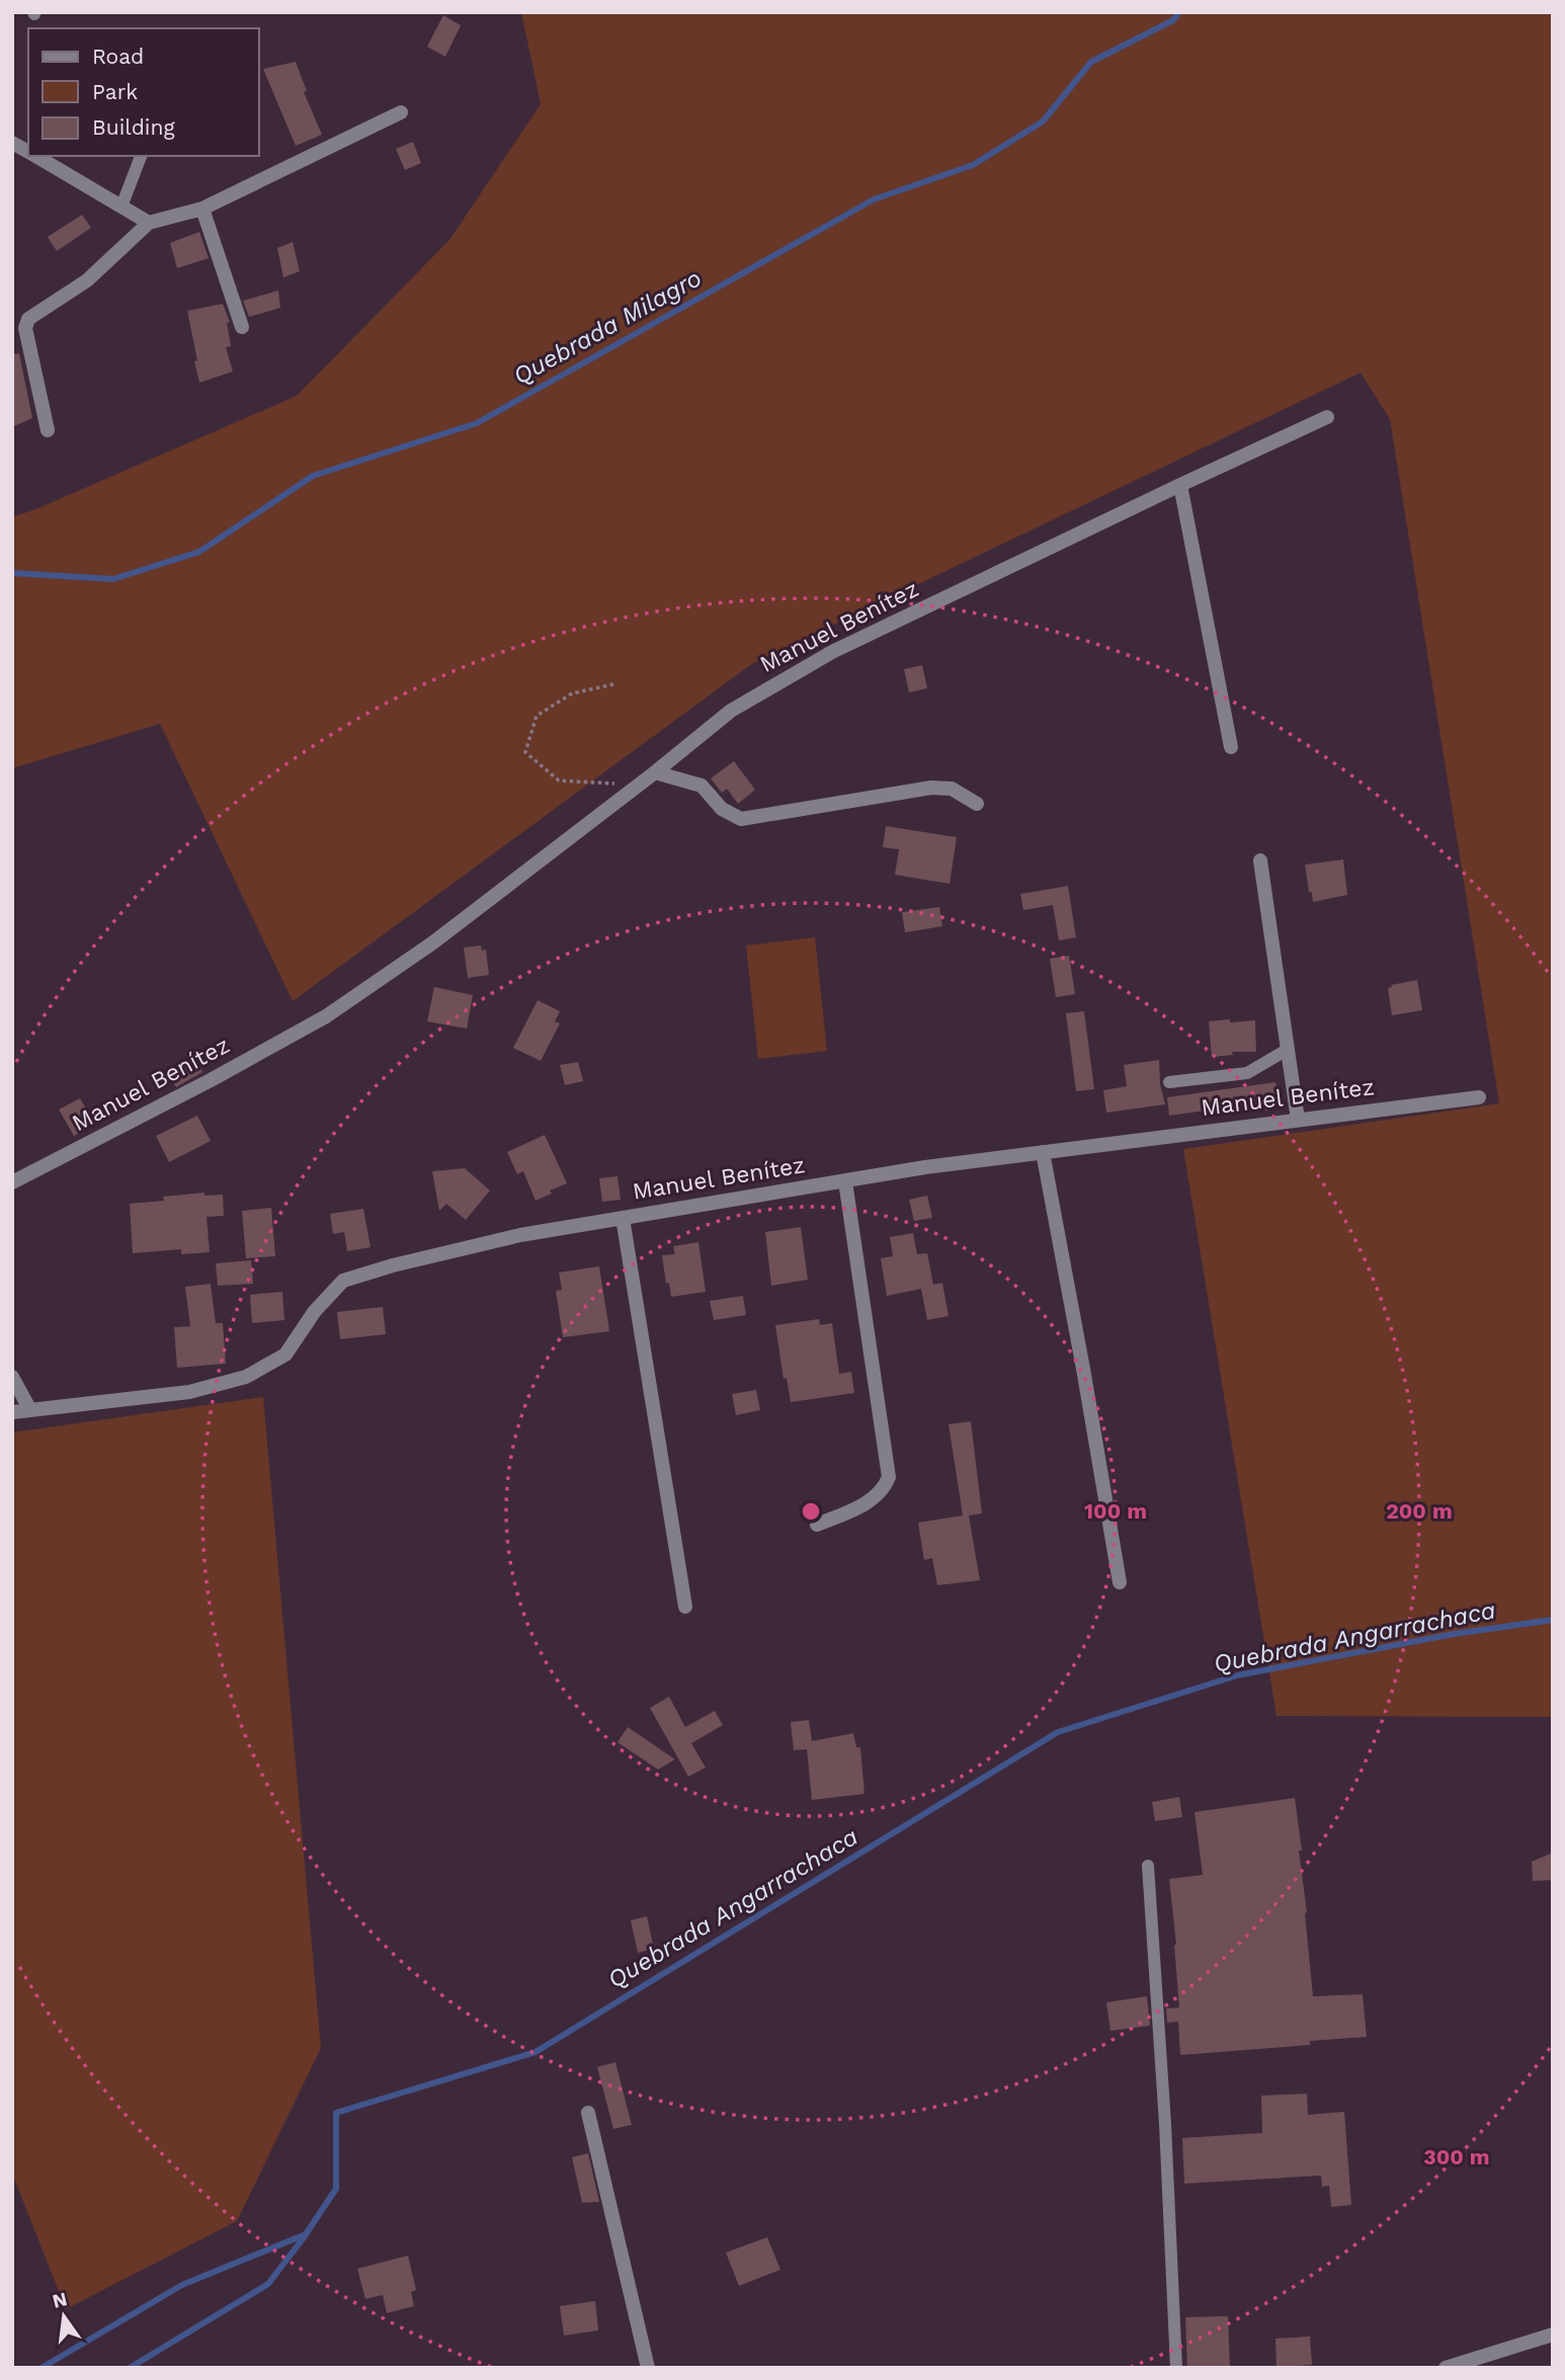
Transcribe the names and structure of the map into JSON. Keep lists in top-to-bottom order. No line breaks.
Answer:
{"streets":{"street":["Manuel Benítez"]},"water":["Quebrada Milagro","Quebrada Angarrachaca"],"legend":["Road","Park","Building"],"north":"top","rings":["100 m","200 m","300 m"]}
